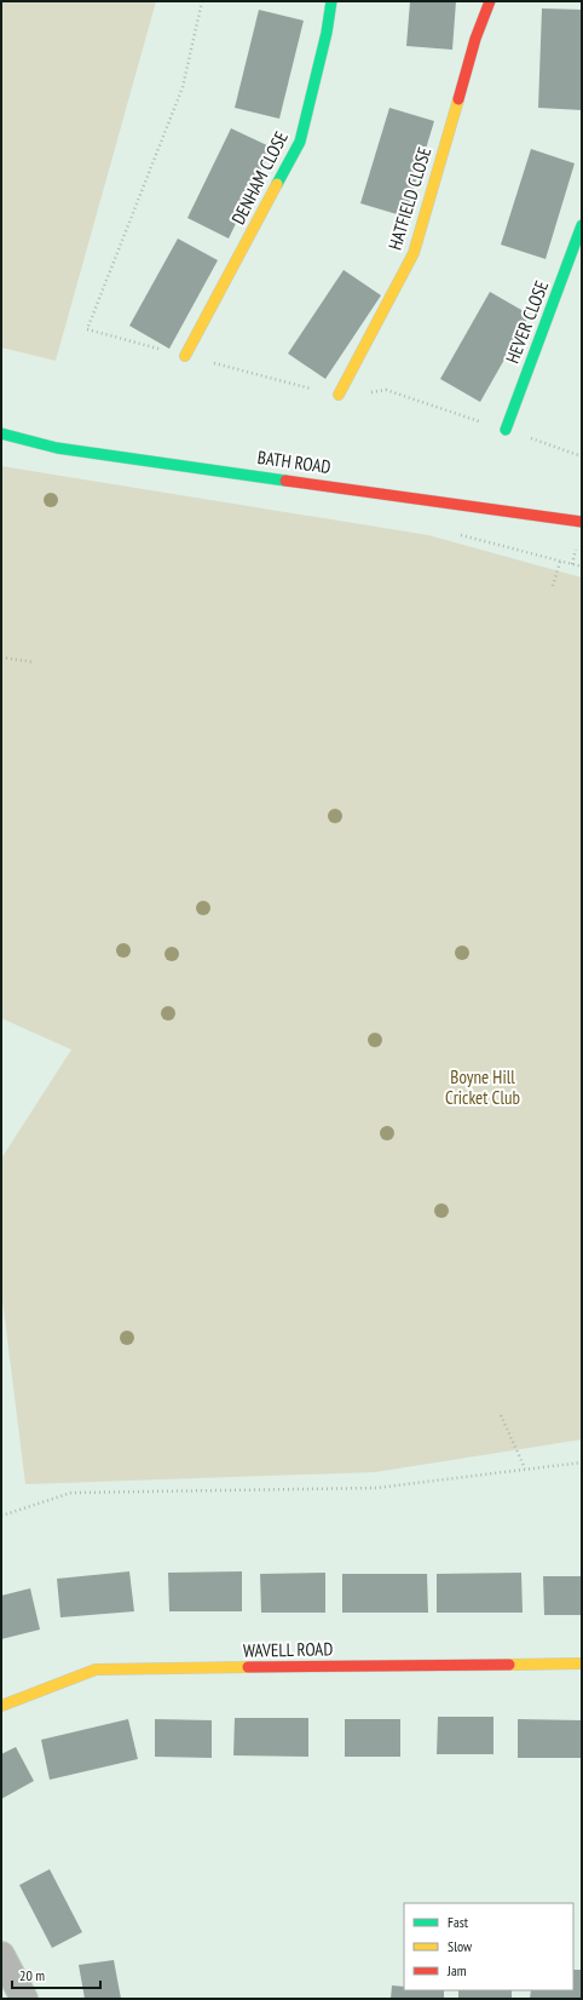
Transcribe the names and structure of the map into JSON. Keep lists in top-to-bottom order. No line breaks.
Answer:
{"streets":{"street":["DENHAM CLOSE","HATFIELD CLOSE","HEVER CLOSE","BATH ROAD","WAVELL ROAD"]},"parks":["Boyne Hill Cricket Club"],"legend":["Fast","Slow","Jam"],"scale_bar":"20 m"}
